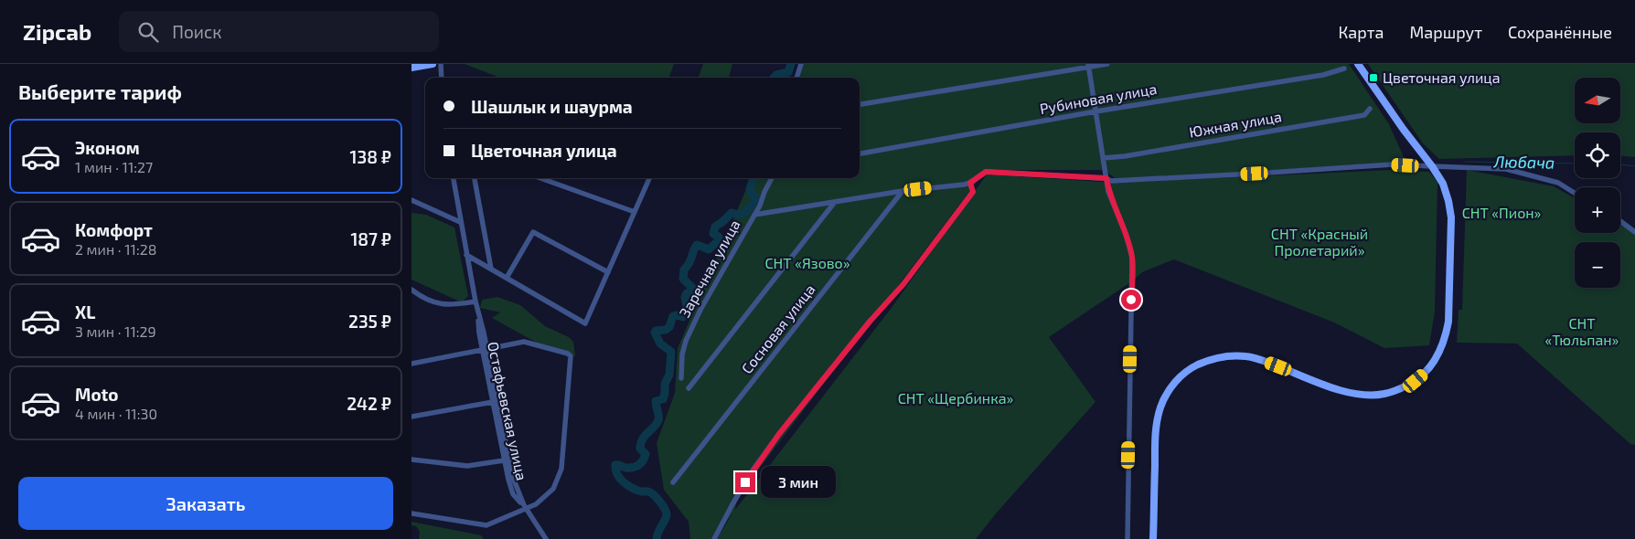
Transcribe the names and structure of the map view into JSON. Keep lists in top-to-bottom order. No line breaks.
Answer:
{"streets":{"street":["Рубиновая улица","Южная улица","Заречная улица","Сосновая улица","Остафьевская улица"]},"water":["Любача"],"parks":["СНТ «Пион»","СНТ «Красный Пролетарий»","СНТ «Язово»","СНТ «Тюльпан»","СНТ «Щербинка»"],"places":{"transit":["Цветочная улица"]},"north":"left","page":{"header":"Zipcab","search":"Поиск","nav":["Карта","Маршрут","Сохранённые"],"heading":"Выберите тариф","map_buttons":["+","−"],"banner":["Шашлык и шаурма","Цветочная улица"],"list":[{"name":"Эконом","note":"1 мин · 11:27","value":"138 ₽"},{"name":"Комфорт","note":"2 мин · 11:28","value":"187 ₽"},{"name":"XL","note":"3 мин · 11:29","value":"235 ₽"},{"name":"Moto","note":"4 мин · 11:30","value":"242 ₽"}],"bubble":"3 мин","buttons":"Заказать"}}
